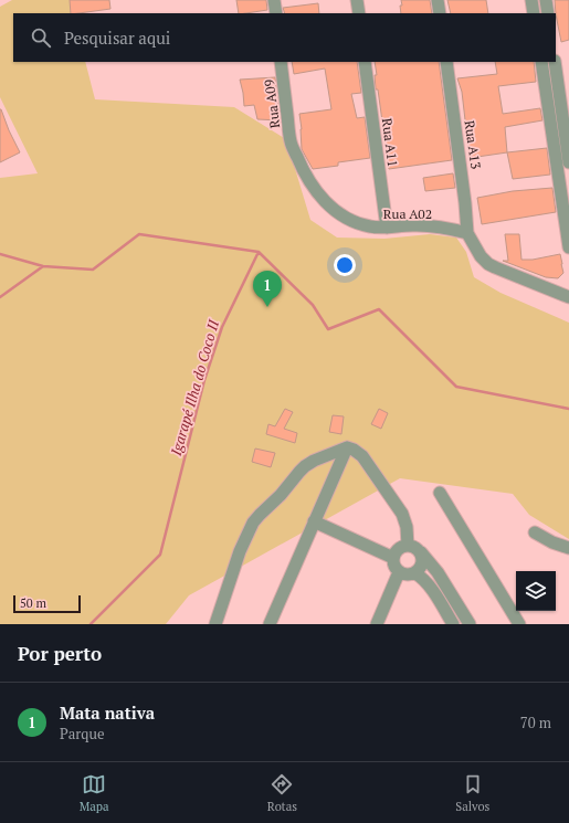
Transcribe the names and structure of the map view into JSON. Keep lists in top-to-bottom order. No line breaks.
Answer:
{"streets":{"street":["Rua A09","Rua A11","Rua A13","Rua A02"]},"crossings":[["Rua A09","Rua A02"],["Rua A11","Rua A02"],["Rua A13","Rua A02"]],"water":["Igarapé Ilha do Coco II"],"scale_bar":"50 m","page":{"search":"Pesquisar aqui","pins":"1","scale":"50 m","heading":"Por perto","list":[{"mark":"1","name":"Mata nativa","note":"Parque","value":"70 m"}],"nav":["Mapa","Rotas","Salvos"]}}
